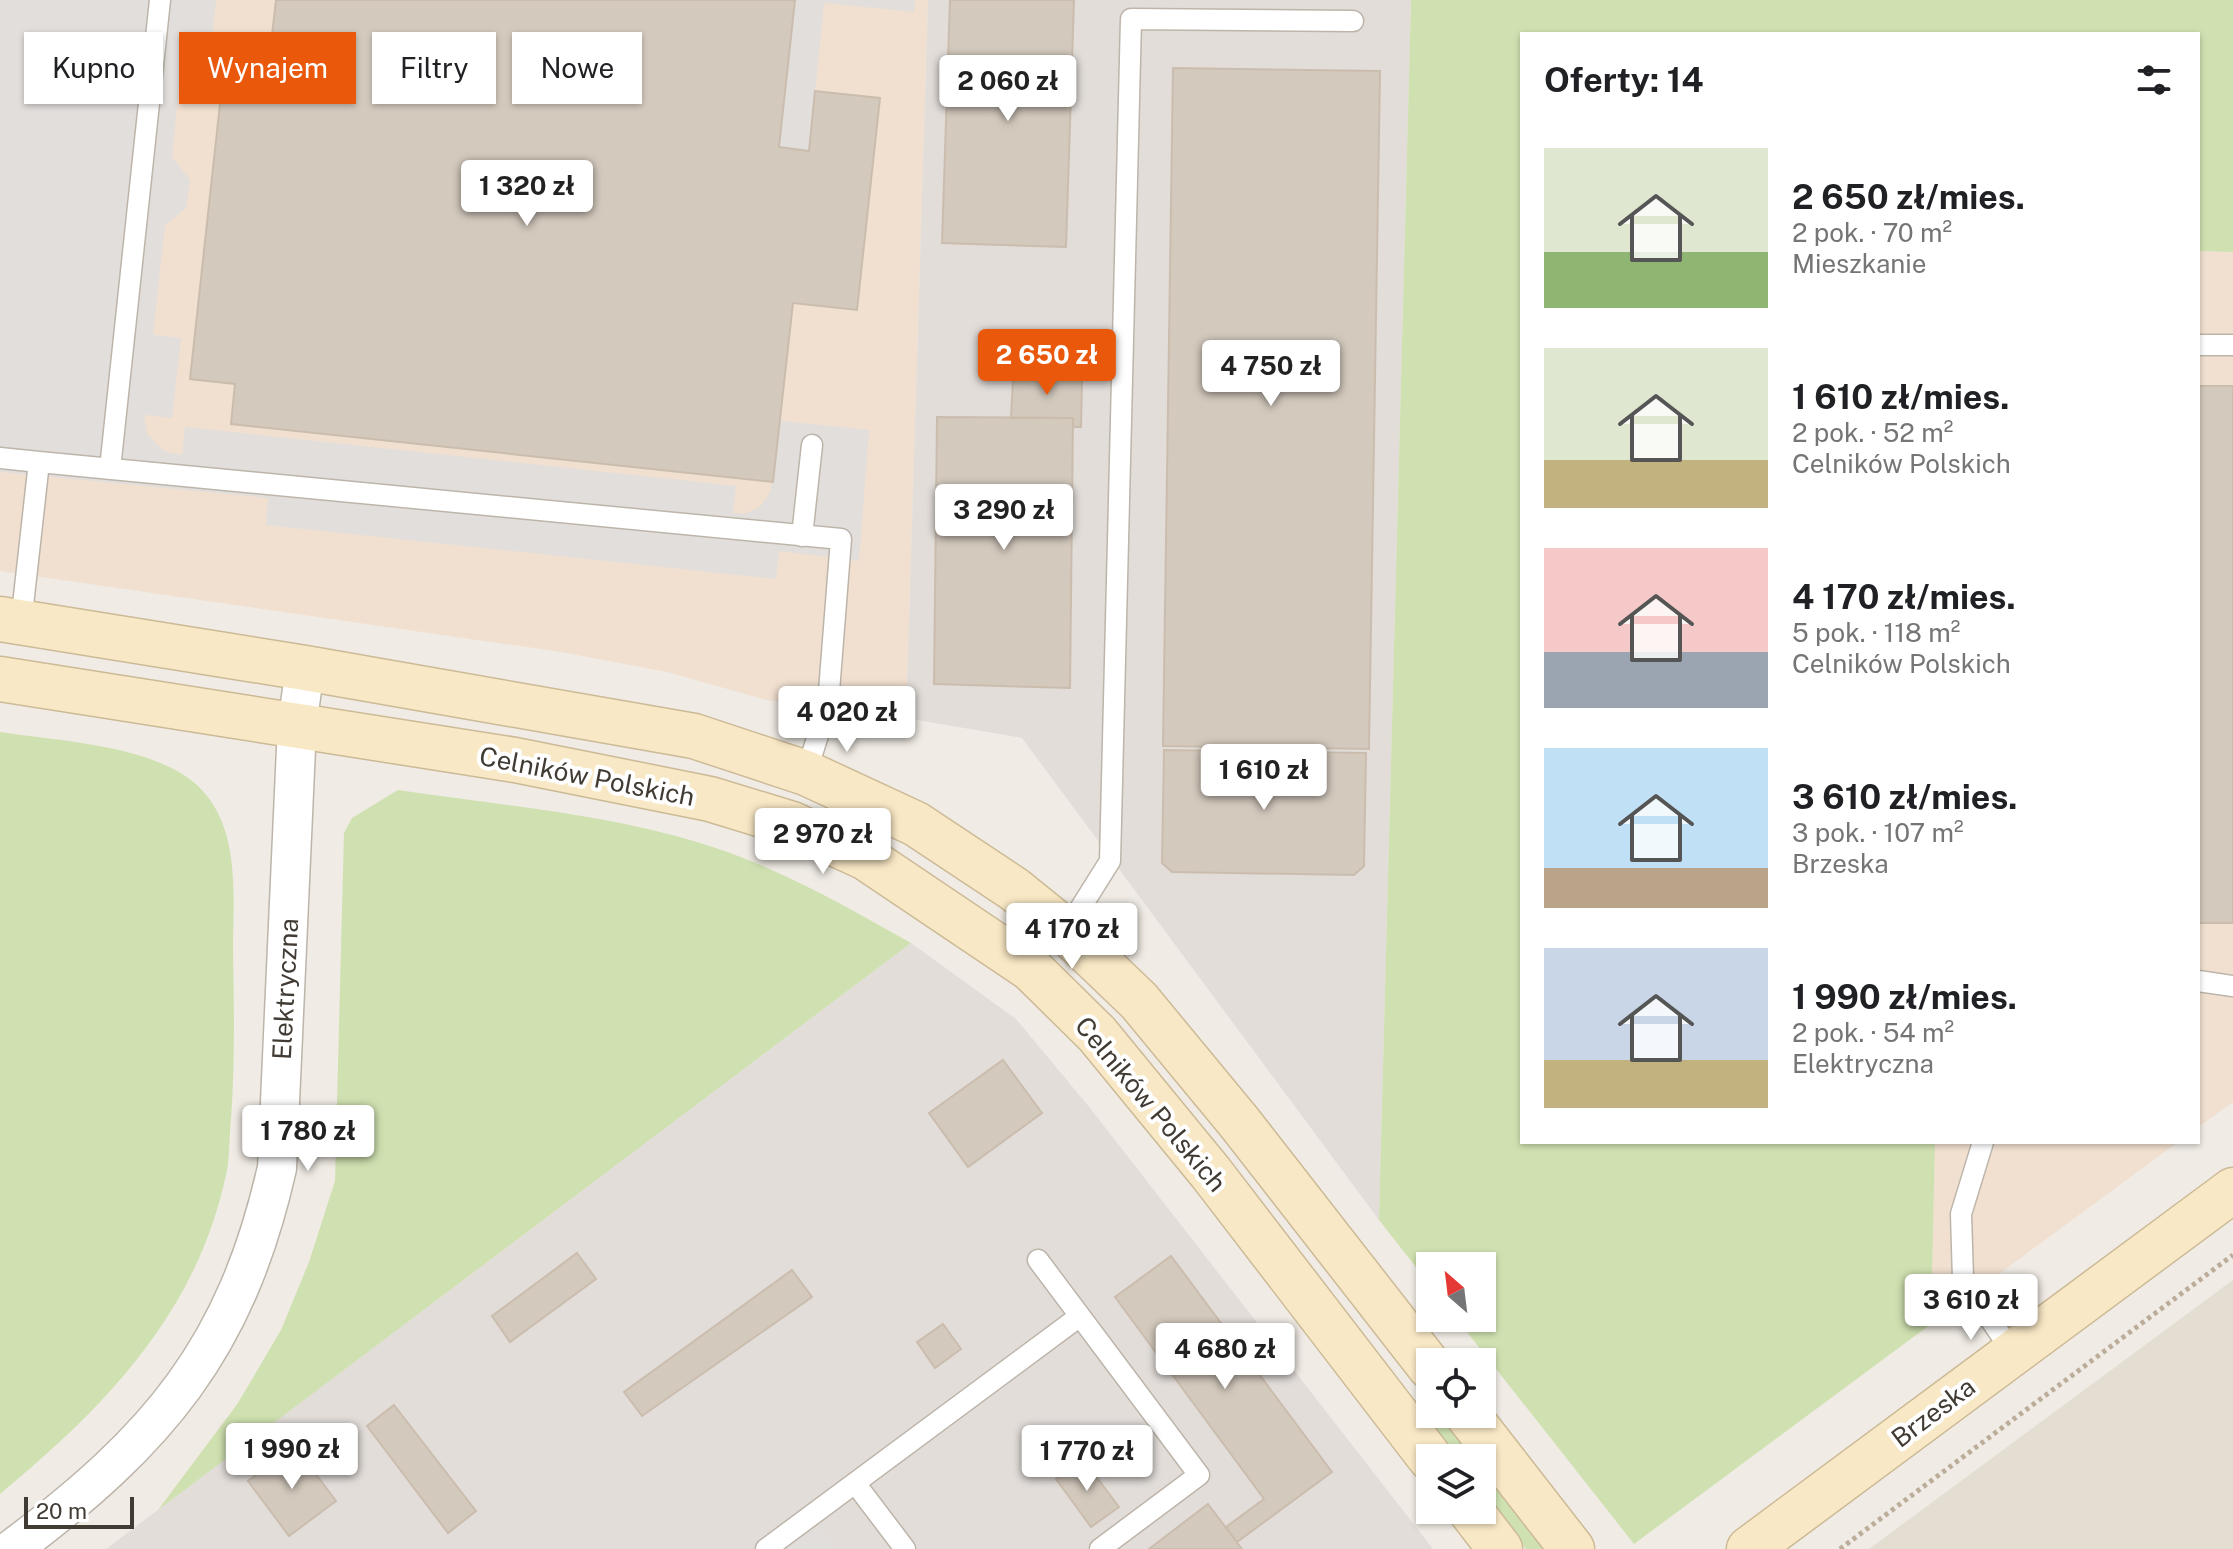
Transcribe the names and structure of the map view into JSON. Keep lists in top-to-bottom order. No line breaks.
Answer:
{"streets":{"street":["Celników Polskich","Elektryczna","Brzeska"]},"crossings":[["Celników Polskich","Elektryczna"]],"scale_bar":"20 m","north":"top left","page":{"chip":["Kupno","Wynajem","Filtry","Nowe"],"heading":"Oferty: 14","price":["2 060 zł","1 320 zł","2 650 zł","4 750 zł","3 290 zł","4 020 zł","1 610 zł","2 970 zł","4 170 zł","1 780 zł","3 610 zł","4 680 zł","1 990 zł","1 770 zł"],"list":[{"name":"2 650 zł/mies.","note":"2 pok. · 70 m² · Mieszkanie"},{"name":"1 610 zł/mies.","note":"2 pok. · 52 m² · Celników Polskich"},{"name":"4 170 zł/mies.","note":"5 pok. · 118 m² · Celników Polskich"},{"name":"3 610 zł/mies.","note":"3 pok. · 107 m² · Brzeska"},{"name":"1 990 zł/mies.","note":"2 pok. · 54 m² · Elektryczna"}],"scale":"20 m"}}
